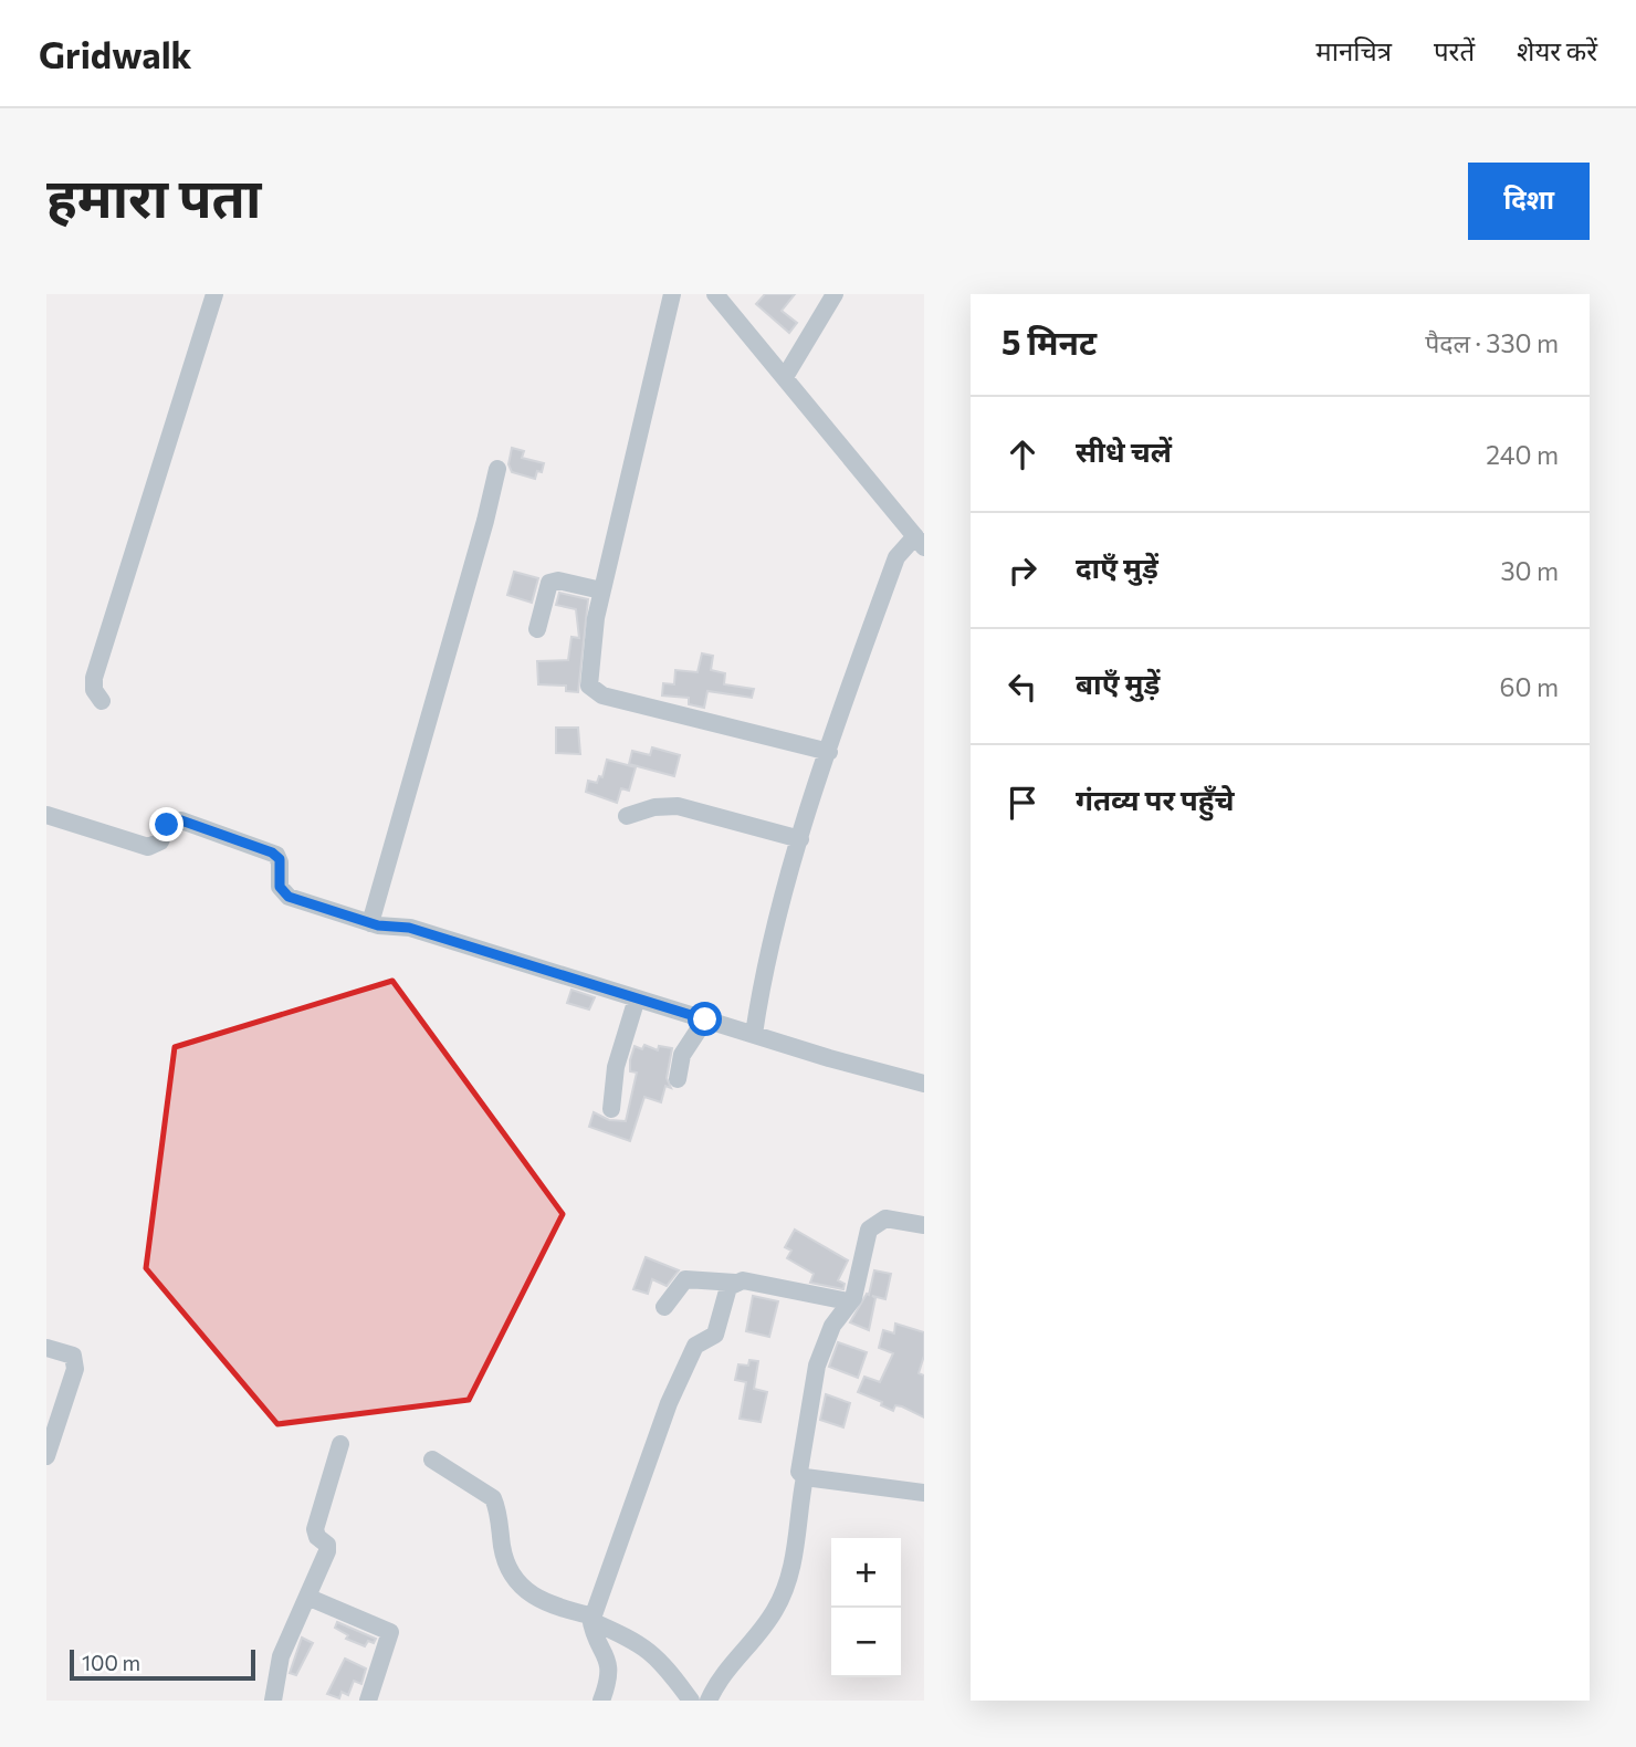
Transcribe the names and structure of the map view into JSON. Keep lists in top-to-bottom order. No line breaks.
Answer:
{"scale_bar":"100 m","page":{"header":"Gridwalk","nav":["मानचित्र","परतें","शेयर करें"],"title":"हमारा पता","buttons":"दिशा","heading":["5 मिनट","पैदल · 330 m"],"list":[["सीधे चलें","240 m"],["दाएँ मुड़ें","30 m"],["बाएँ मुड़ें","60 m"],"गंतव्य पर पहुँचे"],"map_buttons":["+","−"],"scale":"100 m"}}
